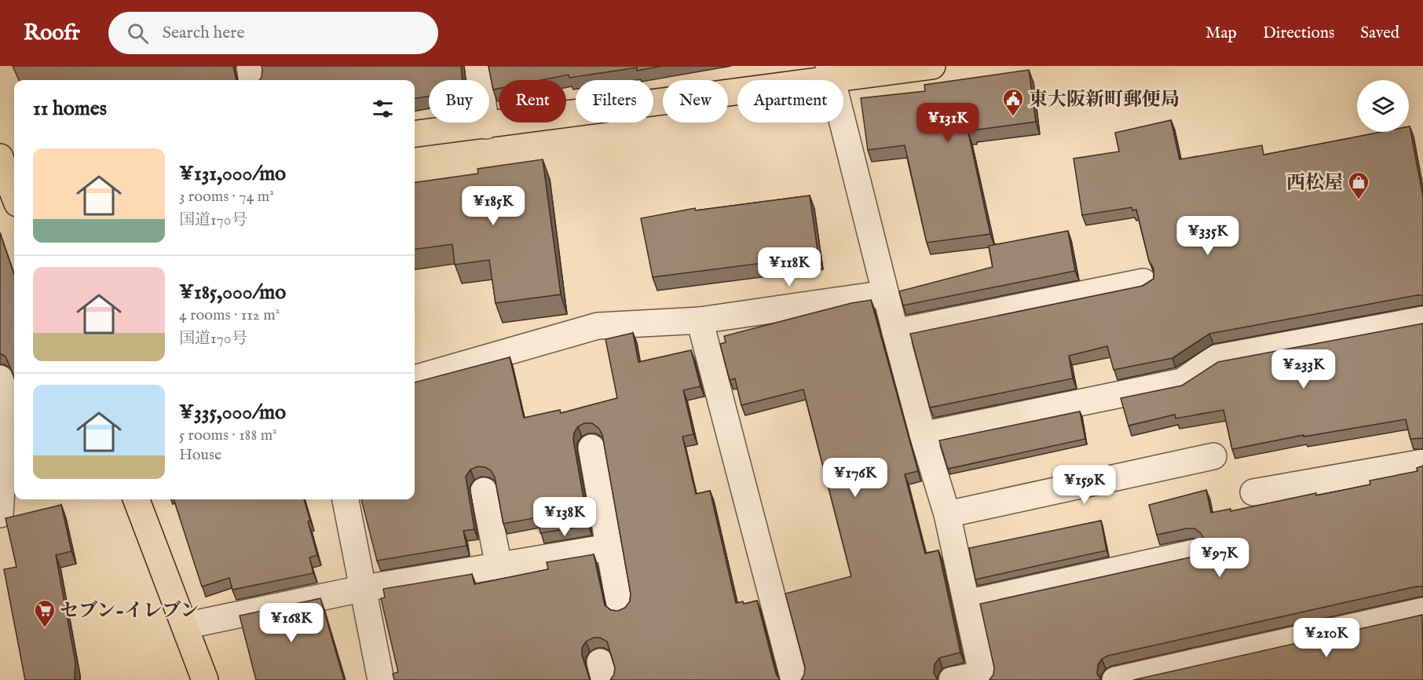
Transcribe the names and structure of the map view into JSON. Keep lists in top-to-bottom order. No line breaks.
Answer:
{"places":{"public building":["東大阪新町郵便局"],"shop":["西松屋"],"supermarket":["セブン-イレブン"]},"page":{"header":"Roofr","search":"Search here","nav":["Map","Directions","Saved"],"chip":["Buy","Rent","Filters","New","Apartment"],"heading":"11 homes","price":["¥131K","¥185K","¥335K","¥118K","¥233K","¥176K","¥159K","¥138K","¥97K","¥168K","¥210K"],"list":[{"name":"¥131,000/mo","note":"3 rooms · 74 m² · 国道170号"},{"name":"¥185,000/mo","note":"4 rooms · 112 m² · 国道170号"},{"name":"¥335,000/mo","note":"5 rooms · 188 m² · House"}]}}
